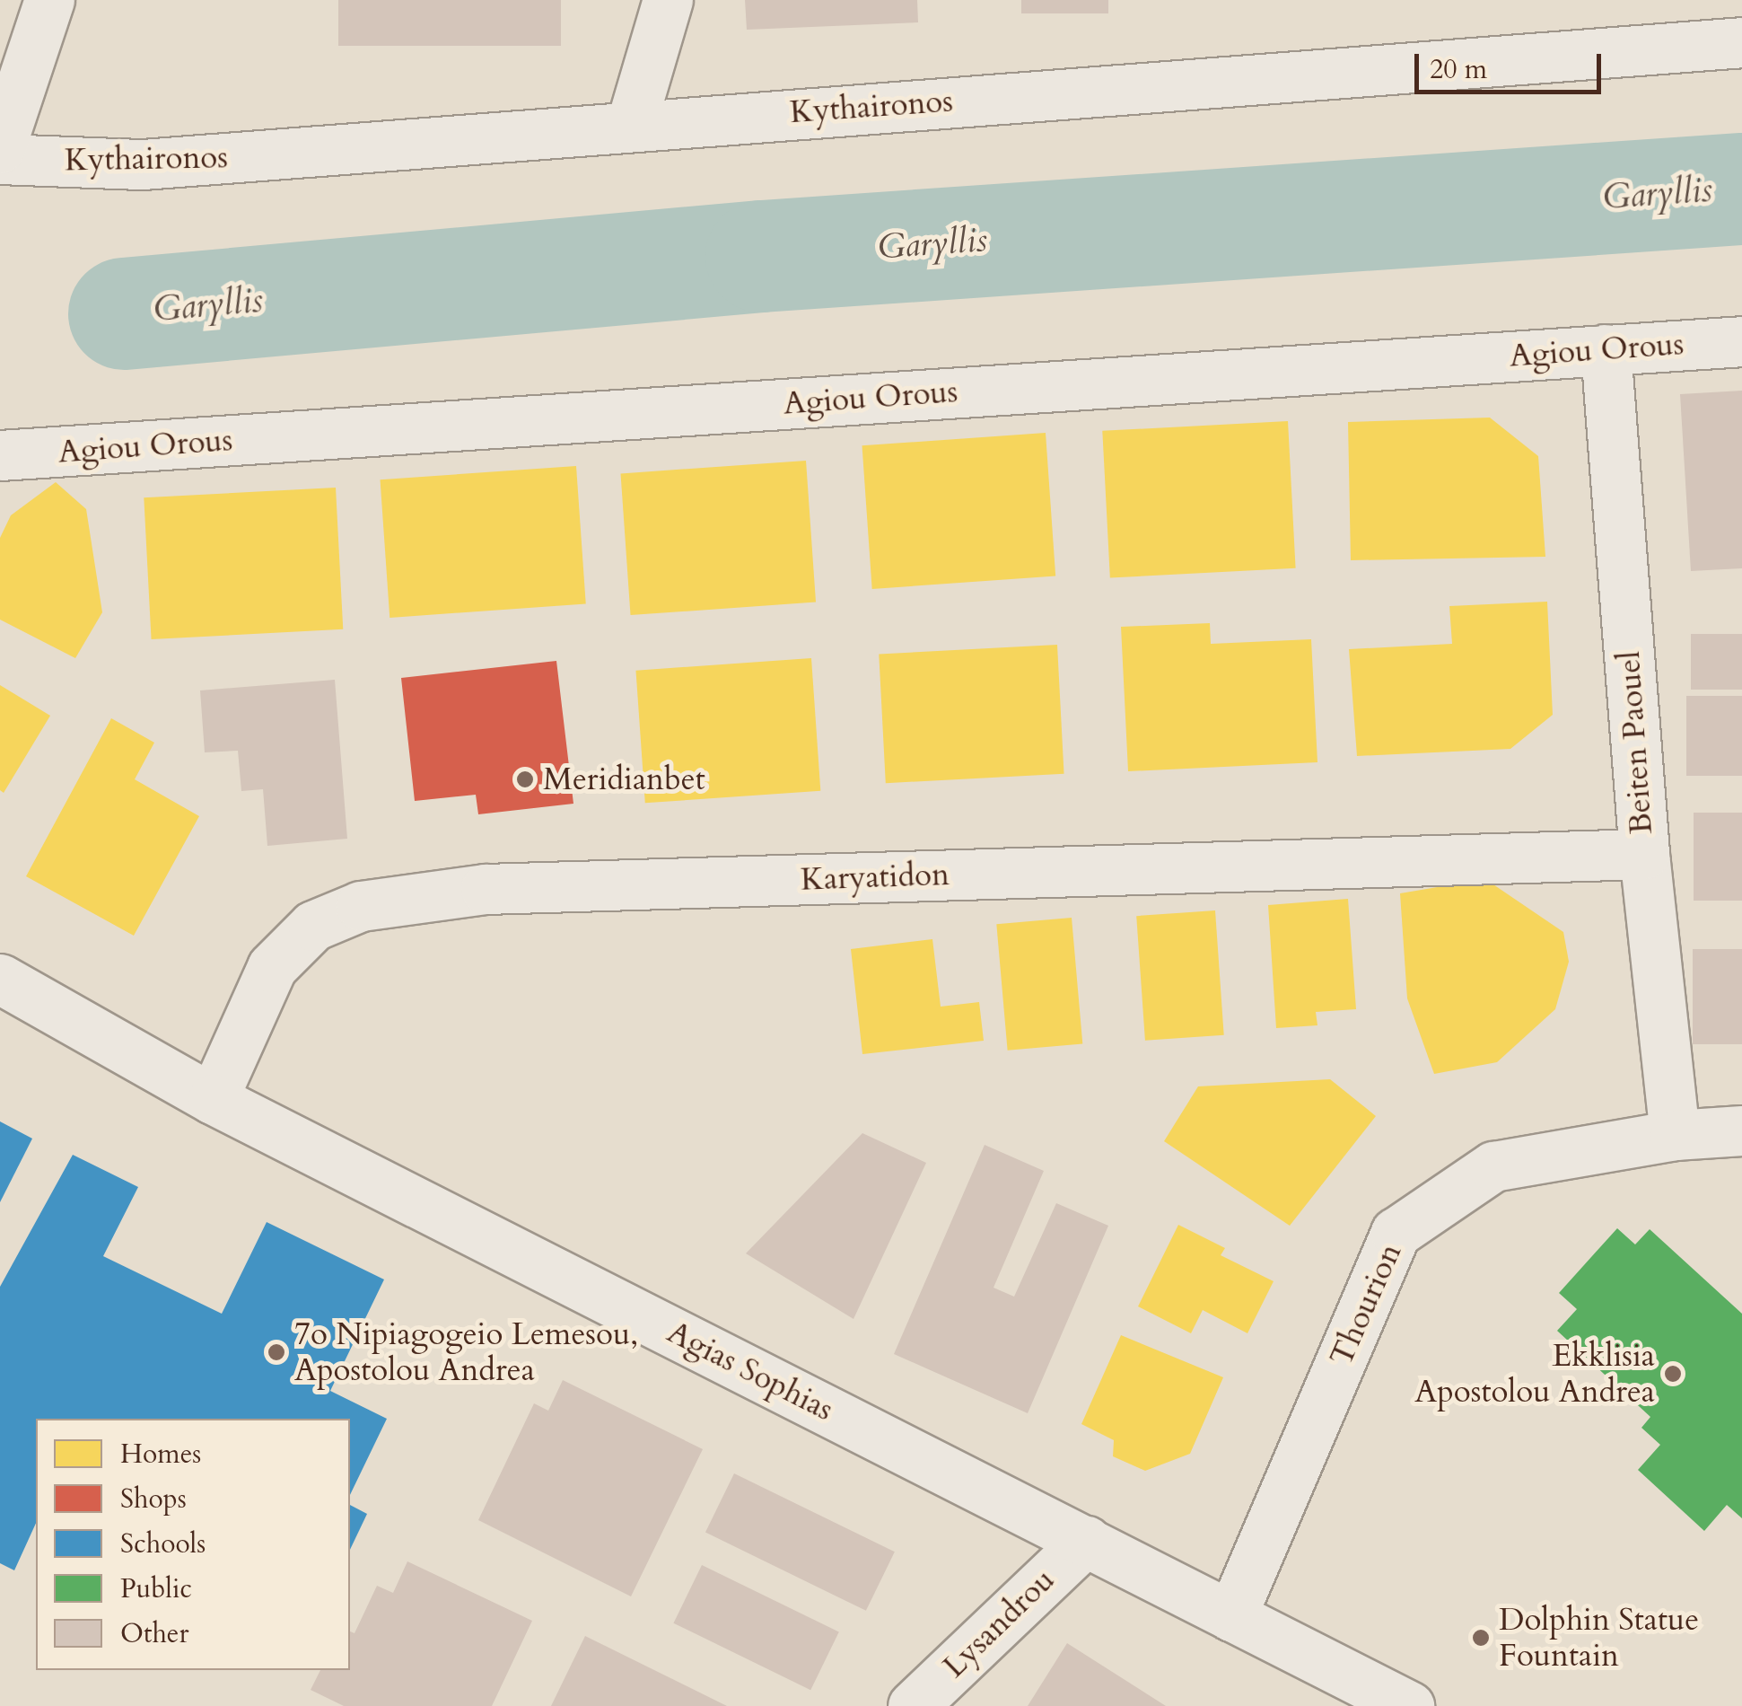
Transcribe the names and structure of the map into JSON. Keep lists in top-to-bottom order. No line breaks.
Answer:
{"streets":{"street":["Kythaironos","Agiou Orous","Beiten Paouel","Karyatidon","Thourion","Agias Sophias","Lysandrou"]},"crossings":[["Agiou Orous","Beiten Paouel"],["Beiten Paouel","Karyatidon"],["Beiten Paouel","Thourion"],["Karyatidon","Agias Sophias"],["Thourion","Agias Sophias"],["Agias Sophias","Lysandrou"]],"water":["Garyllis"],"places":["Meridianbet","7o Nipiagogeio Lemesou, Apostolou Andrea","Ekklisia Apostolou Andrea","Dolphin Statue Fountain"],"legend":["Homes","Shops","Schools","Public","Other"],"scale_bar":"20 m"}
